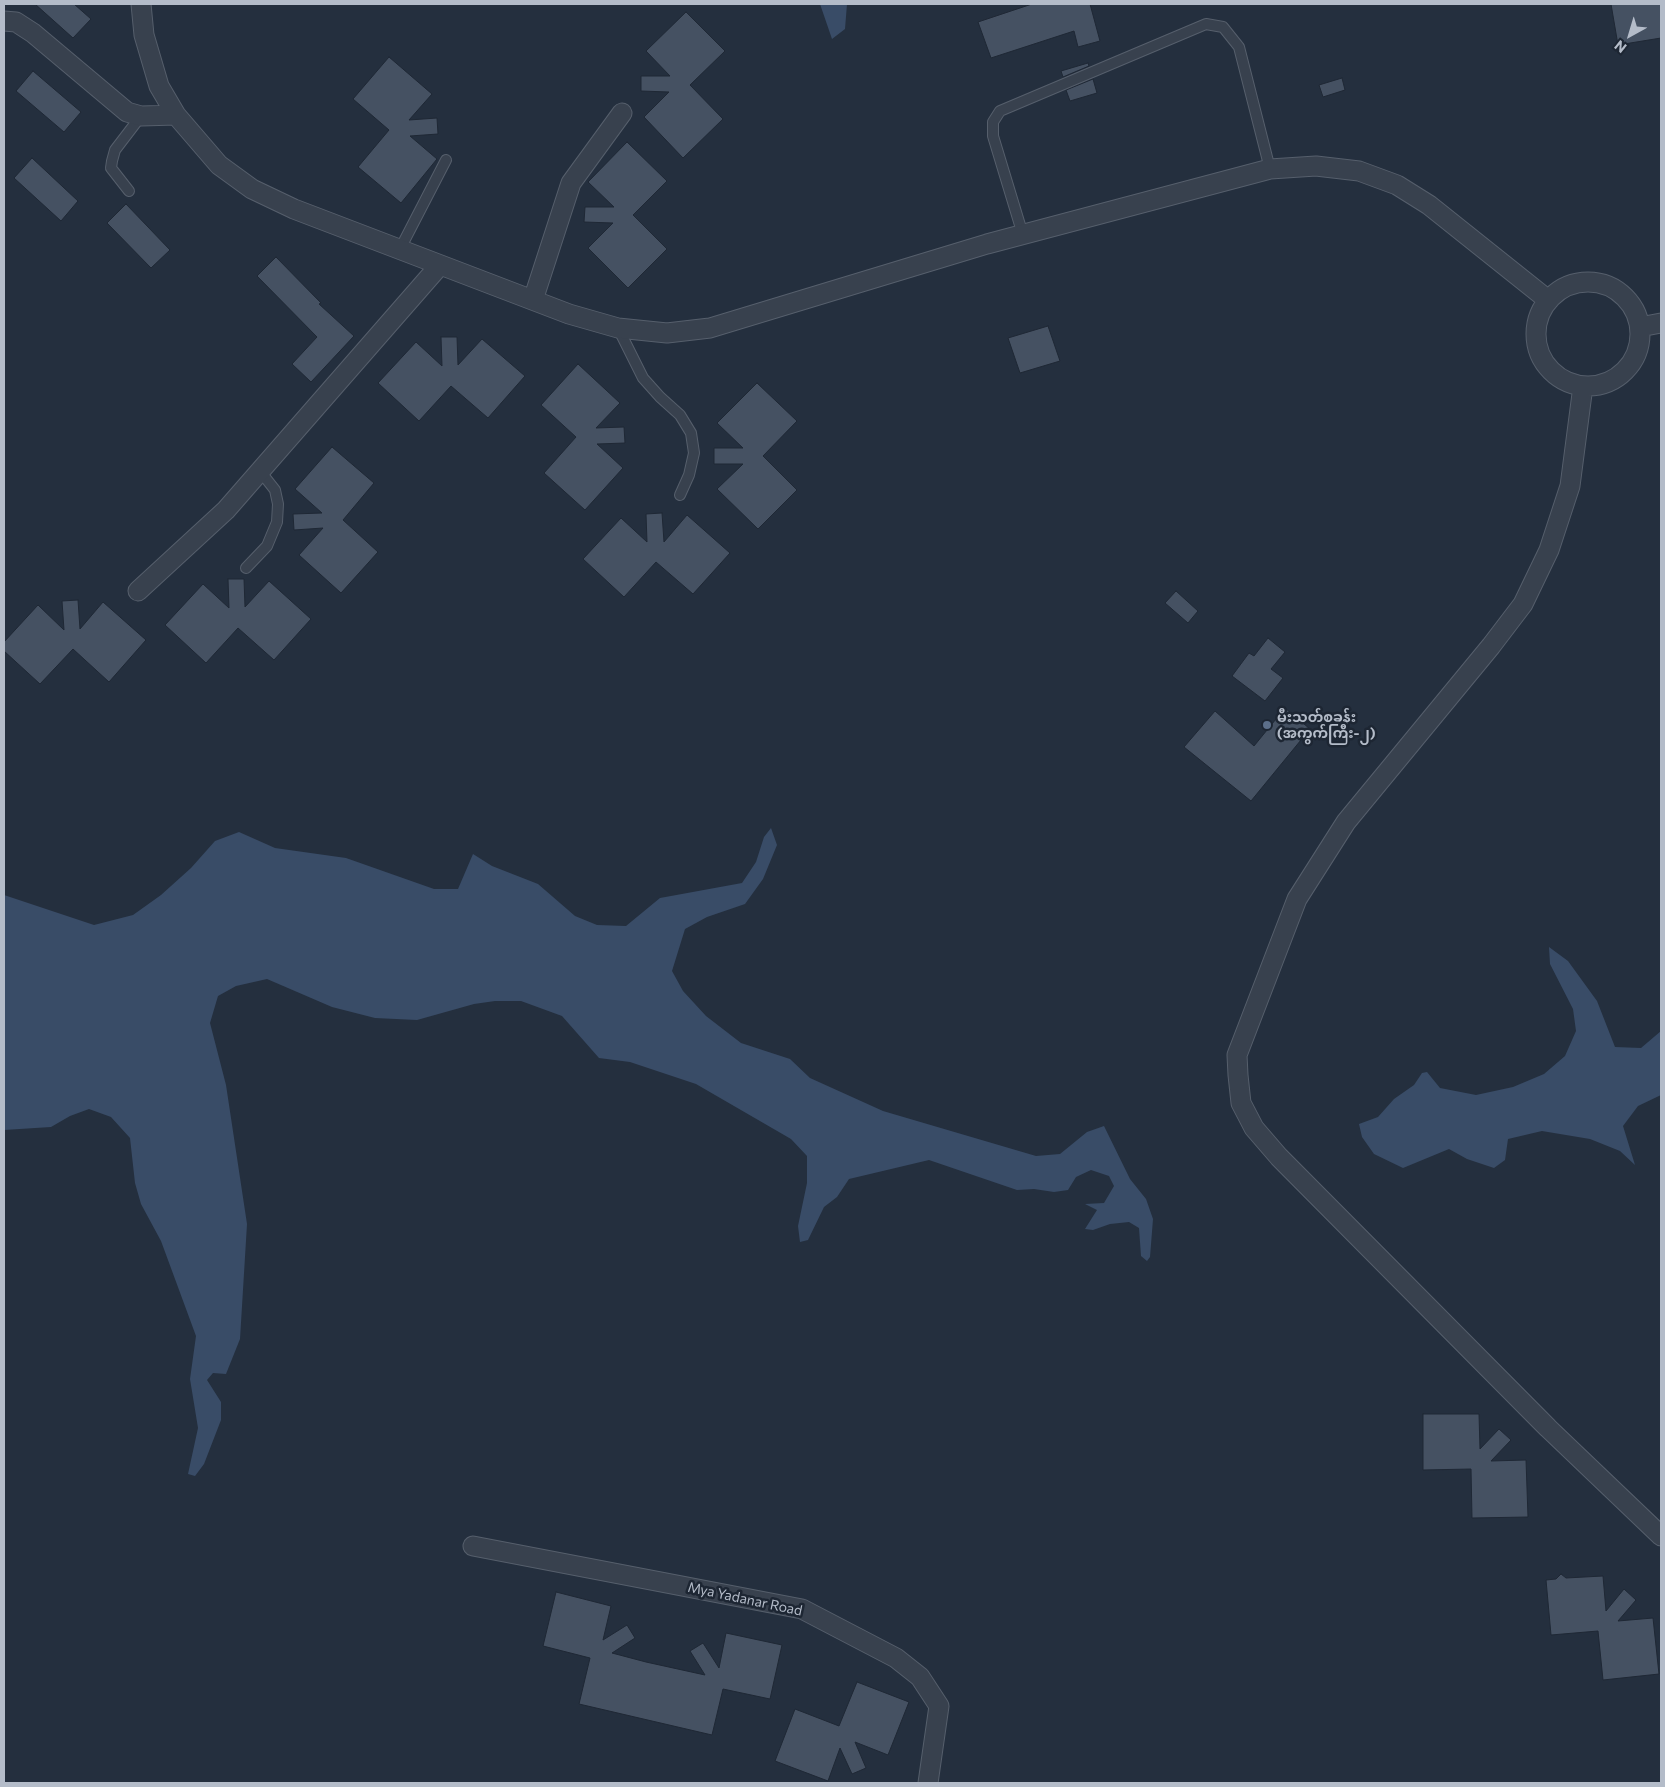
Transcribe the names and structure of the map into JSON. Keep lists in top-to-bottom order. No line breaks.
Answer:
{"streets":{"street":["Mya Yadanar Road"]},"places":["မီးသတ်စခန်း (အကွက်ကြီး-၂)"],"north":"bottom left"}
